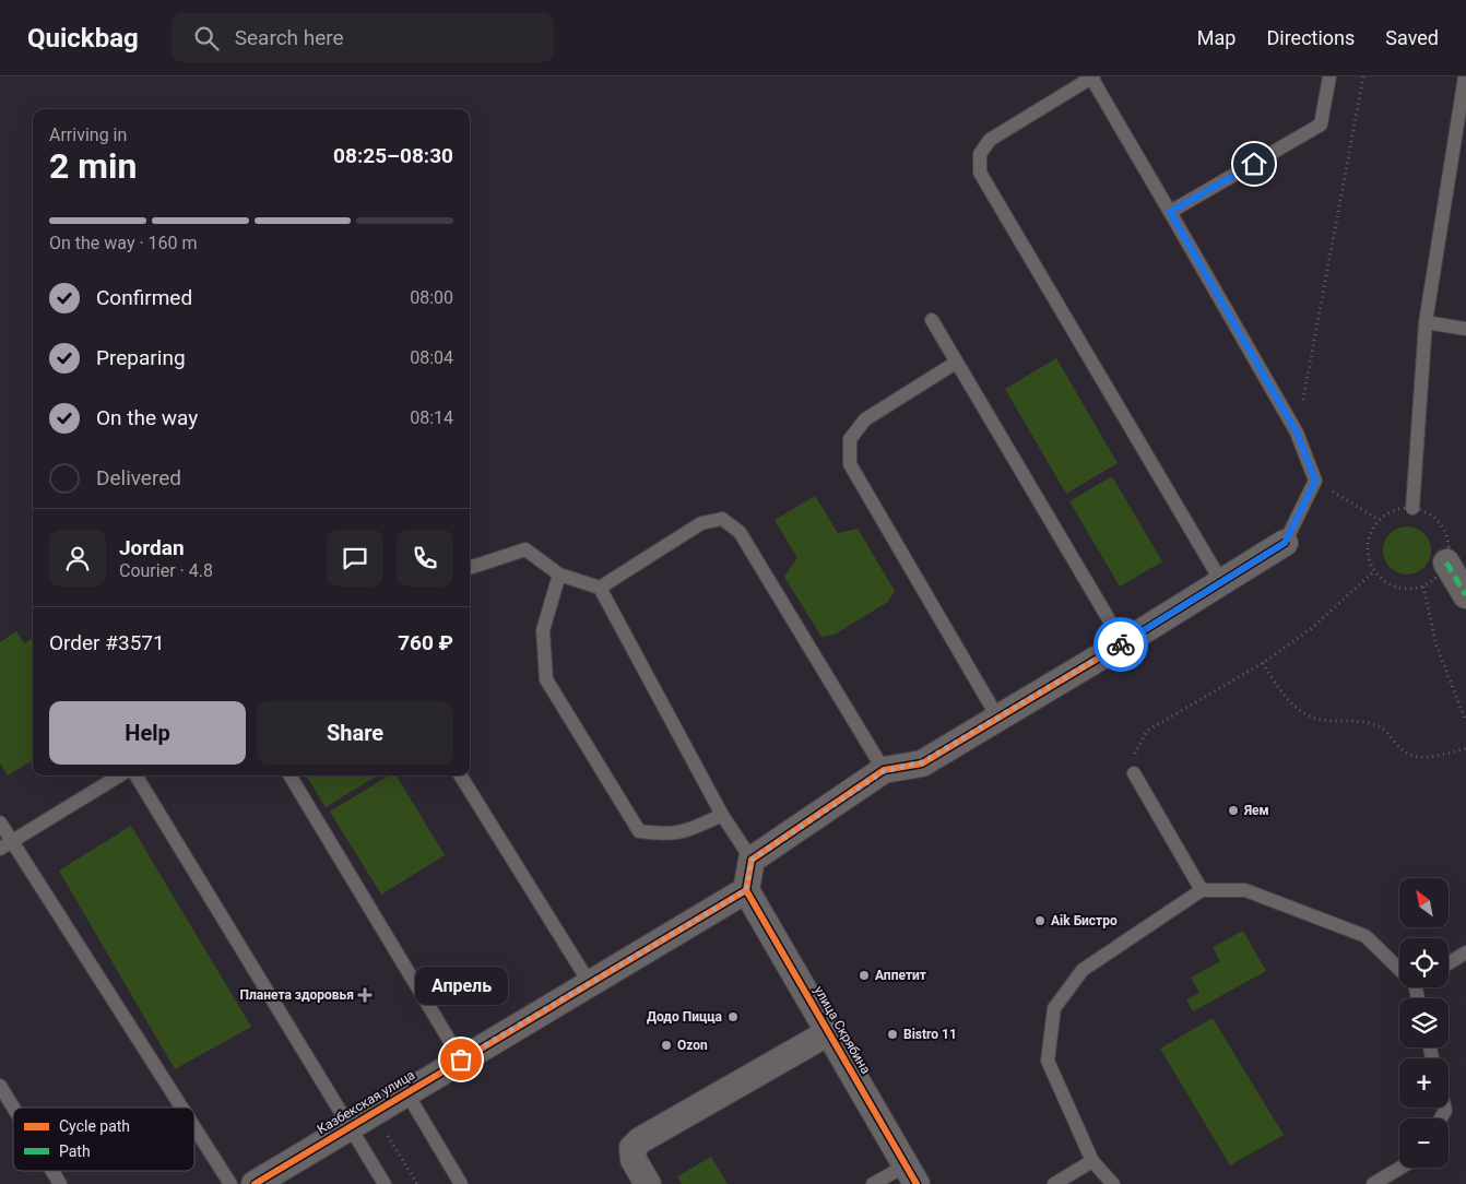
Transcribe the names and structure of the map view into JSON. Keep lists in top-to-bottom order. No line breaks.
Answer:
{"streets":{"street":["улица Скрябина","Казбекская улица"]},"crossings":[["улица Скрябина","Казбекская улица"]],"places":{"other":["Яем","Aik Бистро","Аппетит","Додо Пицца","Bistro 11","Ozon","Апрель"],"health":["Планета здоровья"]},"legend":["Cycle path","Path"],"north":"top left","page":{"header":"Quickbag","search":"Search here","nav":["Map","Directions","Saved"],"heading":["2 min","Arriving in","08:25–08:30"],"panel":["Jordan","Courier · 4.8","Order #3571","760 ₽"],"bar":"On the way · 160 m","list":[["Confirmed","08:00"],["Preparing","08:04"],["On the way","08:14"],"Delivered"],"buttons":["Help","Share"],"map_buttons":["+","−"],"bubble":"Апрель"}}
